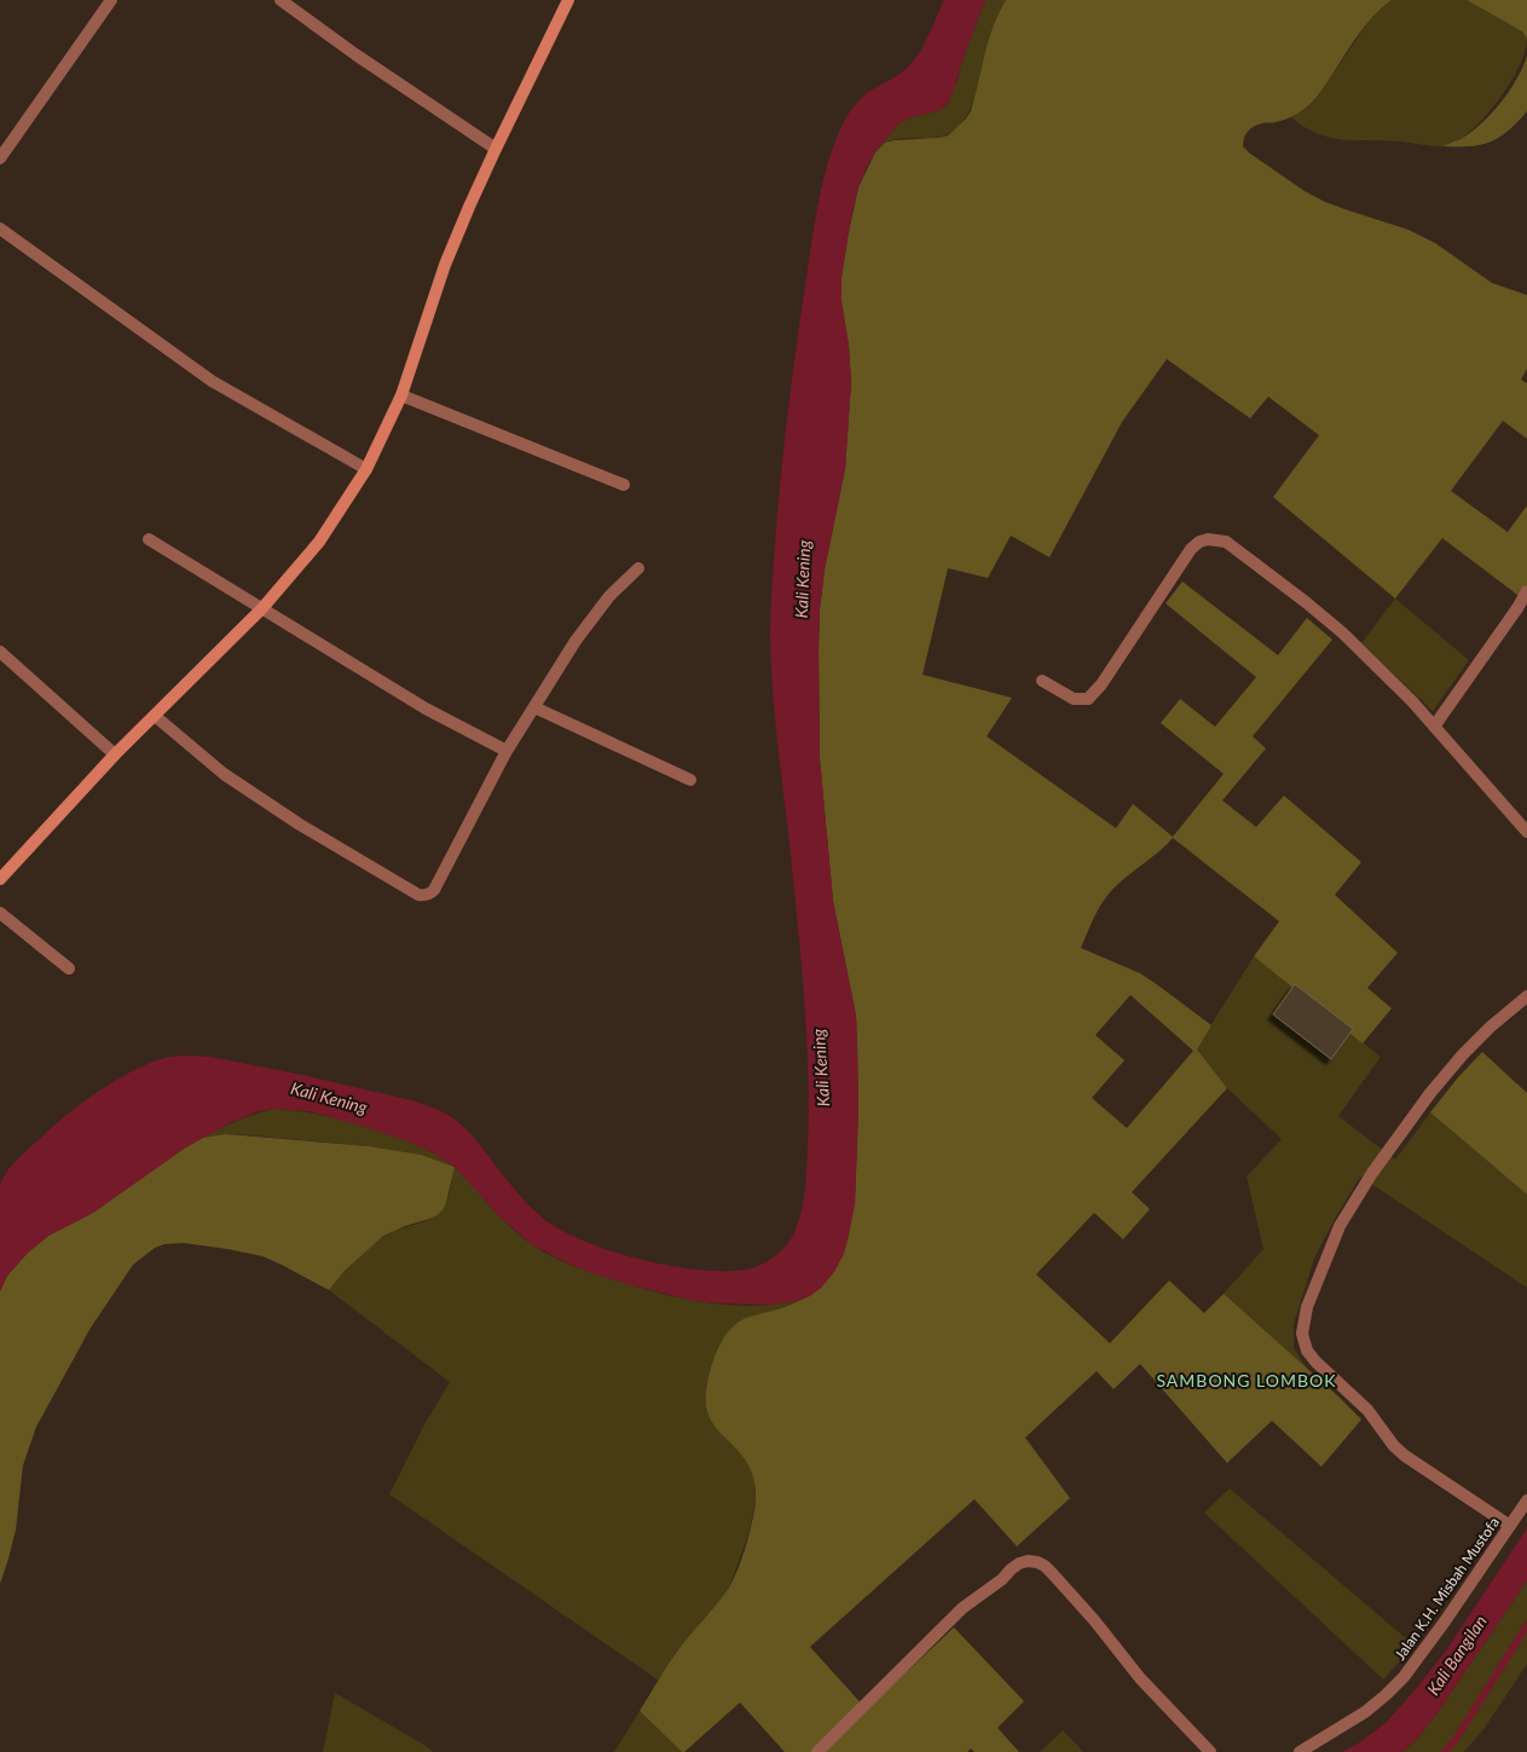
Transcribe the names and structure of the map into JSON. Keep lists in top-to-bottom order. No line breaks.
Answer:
{"streets":{"street":["Jalan K.H. Misbah Mustofa"]},"districts":["SAMBONG LOMBOK"],"water":["Kali Kening","Kali Bangilan"]}
